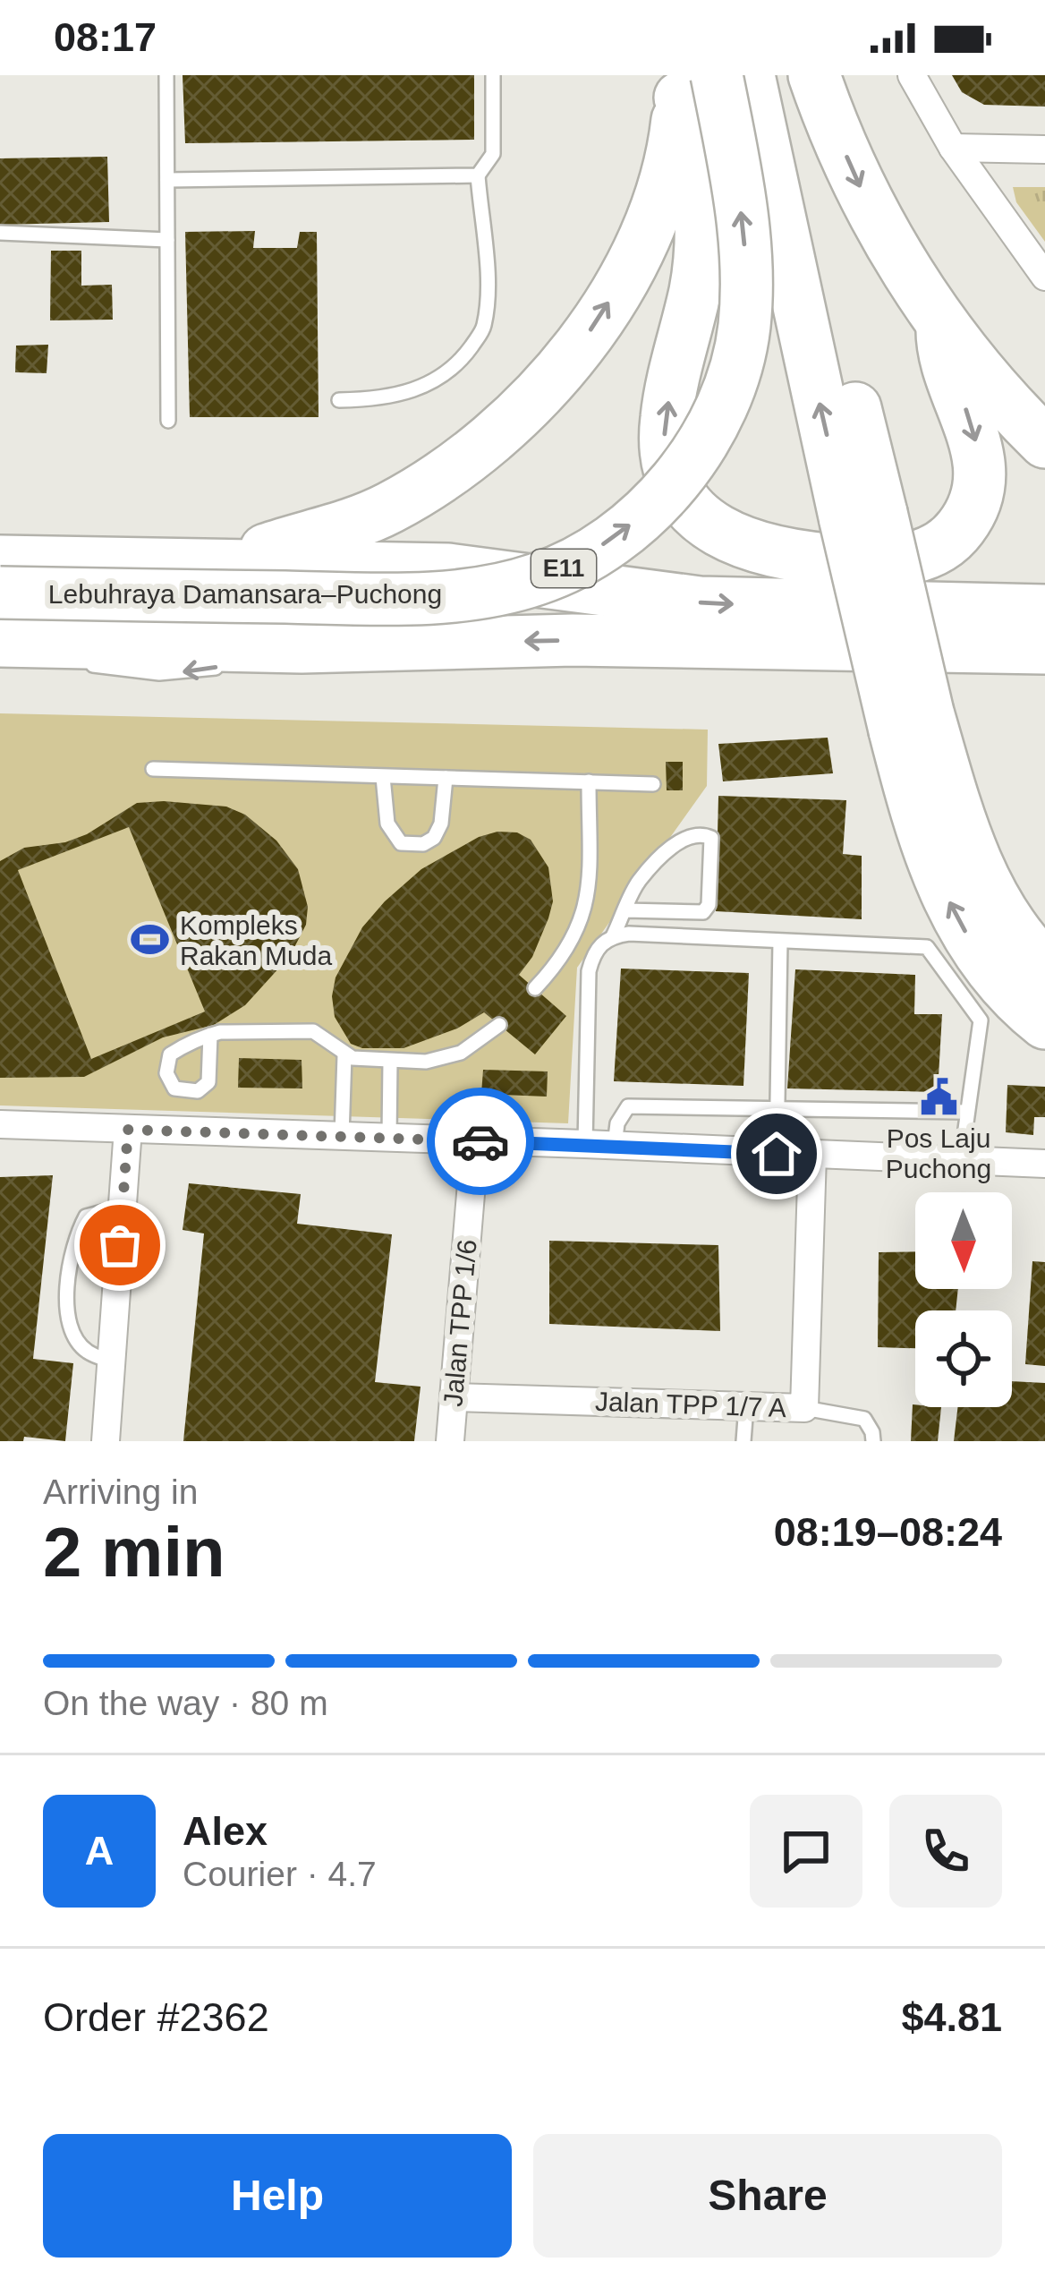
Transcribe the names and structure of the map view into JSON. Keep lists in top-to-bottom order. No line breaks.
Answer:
{"streets":{"highway":["E11","Lebuhraya Damansara–Puchong"],"street":["Jalan TPP 1/6","Jalan TPP 1/7 A"]},"crossings":[["Jalan TPP 1/6","Jalan TPP 1/7 A"]],"places":{"sports":["Kompleks Rakan Muda"],"public building":["Pos Laju Puchong"]},"north":"bottom","page":{"status":"08:17","heading":["2 min","Arriving in","08:19–08:24"],"panel":["Alex","Courier · 4.7","Order #2362","$4.81"],"bar":"On the way · 80 m","round":"A","buttons":["Help","Share"]}}
